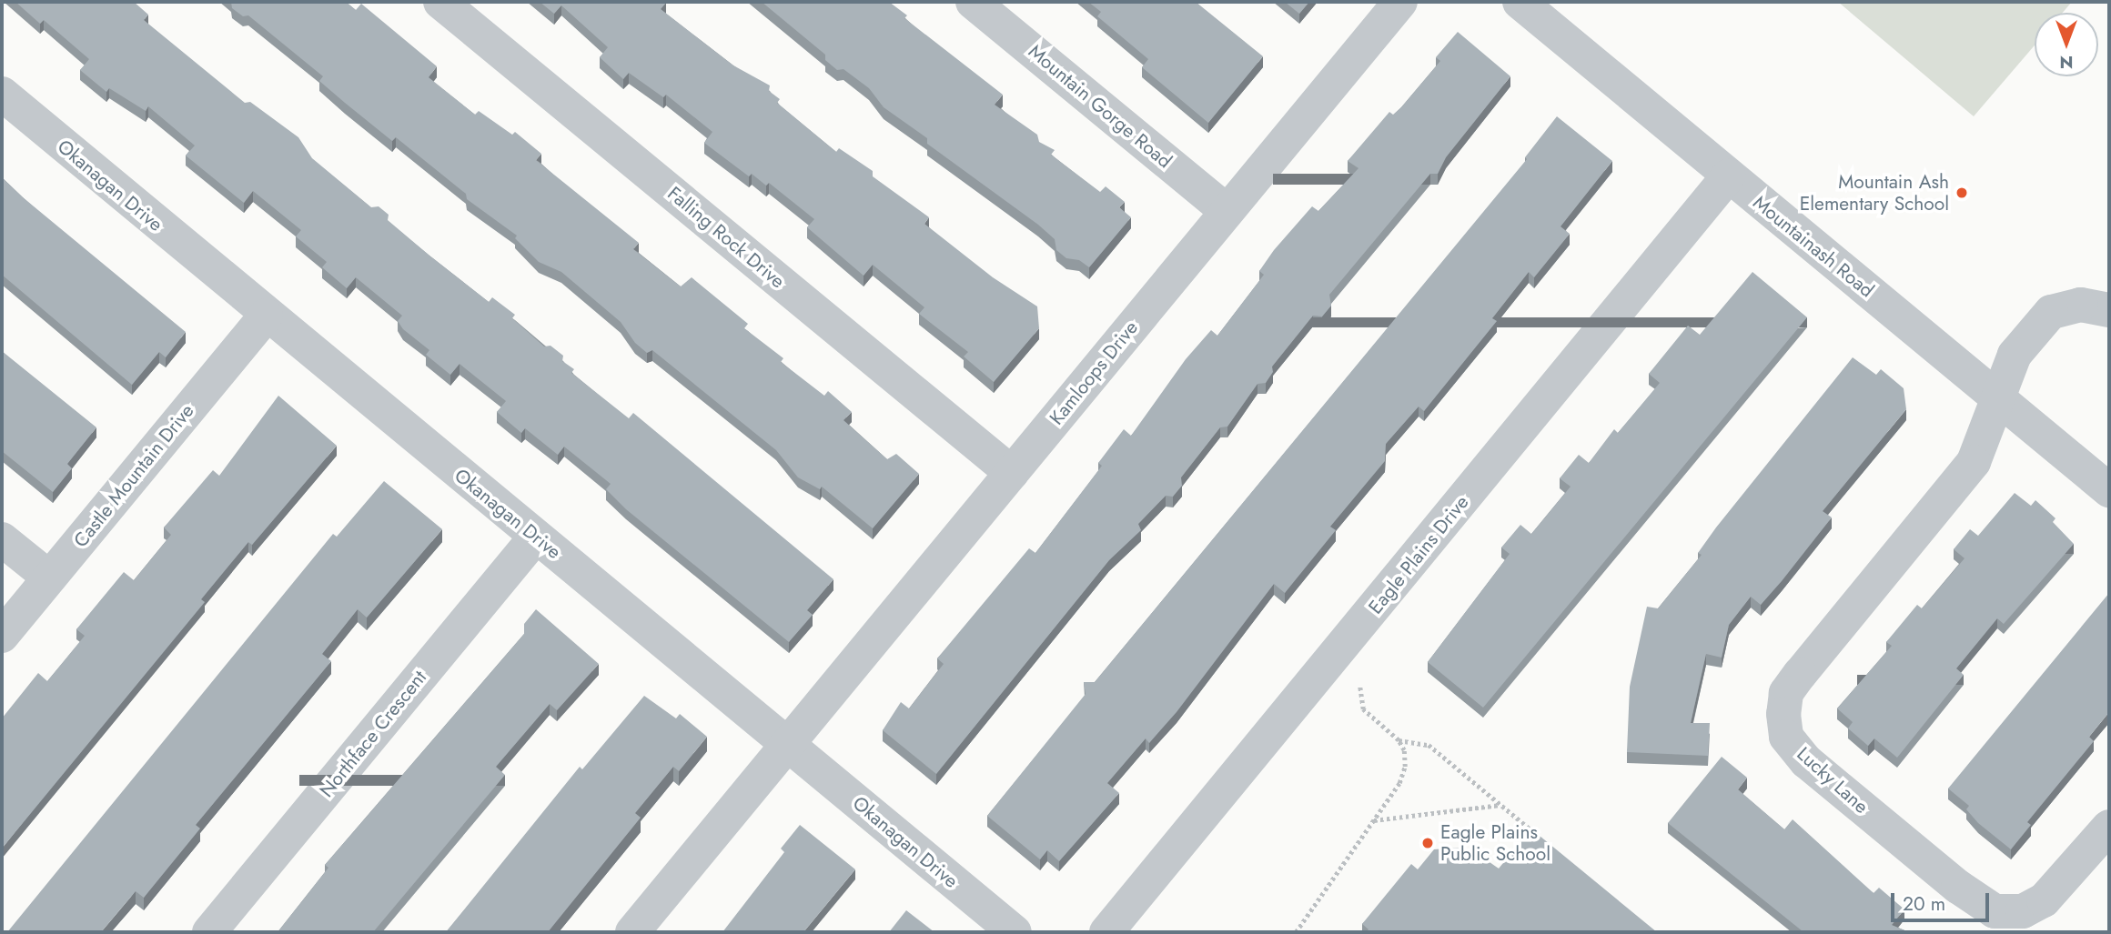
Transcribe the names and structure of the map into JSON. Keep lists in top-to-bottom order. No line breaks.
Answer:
{"streets":{"street":["Mountain Gorge Road","Okanagan Drive","Falling Rock Drive","Mountainash Road","Kamloops Drive","Castle Mountain Drive","Eagle Plains Drive","Northface Crescent","Lucky Lane"]},"crossings":[["Mountain Gorge Road","Kamloops Drive"],["Okanagan Drive","Kamloops Drive"],["Okanagan Drive","Castle Mountain Drive"],["Okanagan Drive","Northface Crescent"],["Falling Rock Drive","Kamloops Drive"],["Mountainash Road","Eagle Plains Drive"],["Mountainash Road","Lucky Lane"]],"places":["Mountain Ash Elementary School","Eagle Plains Public School"],"scale_bar":"20 m","north":"bottom"}
